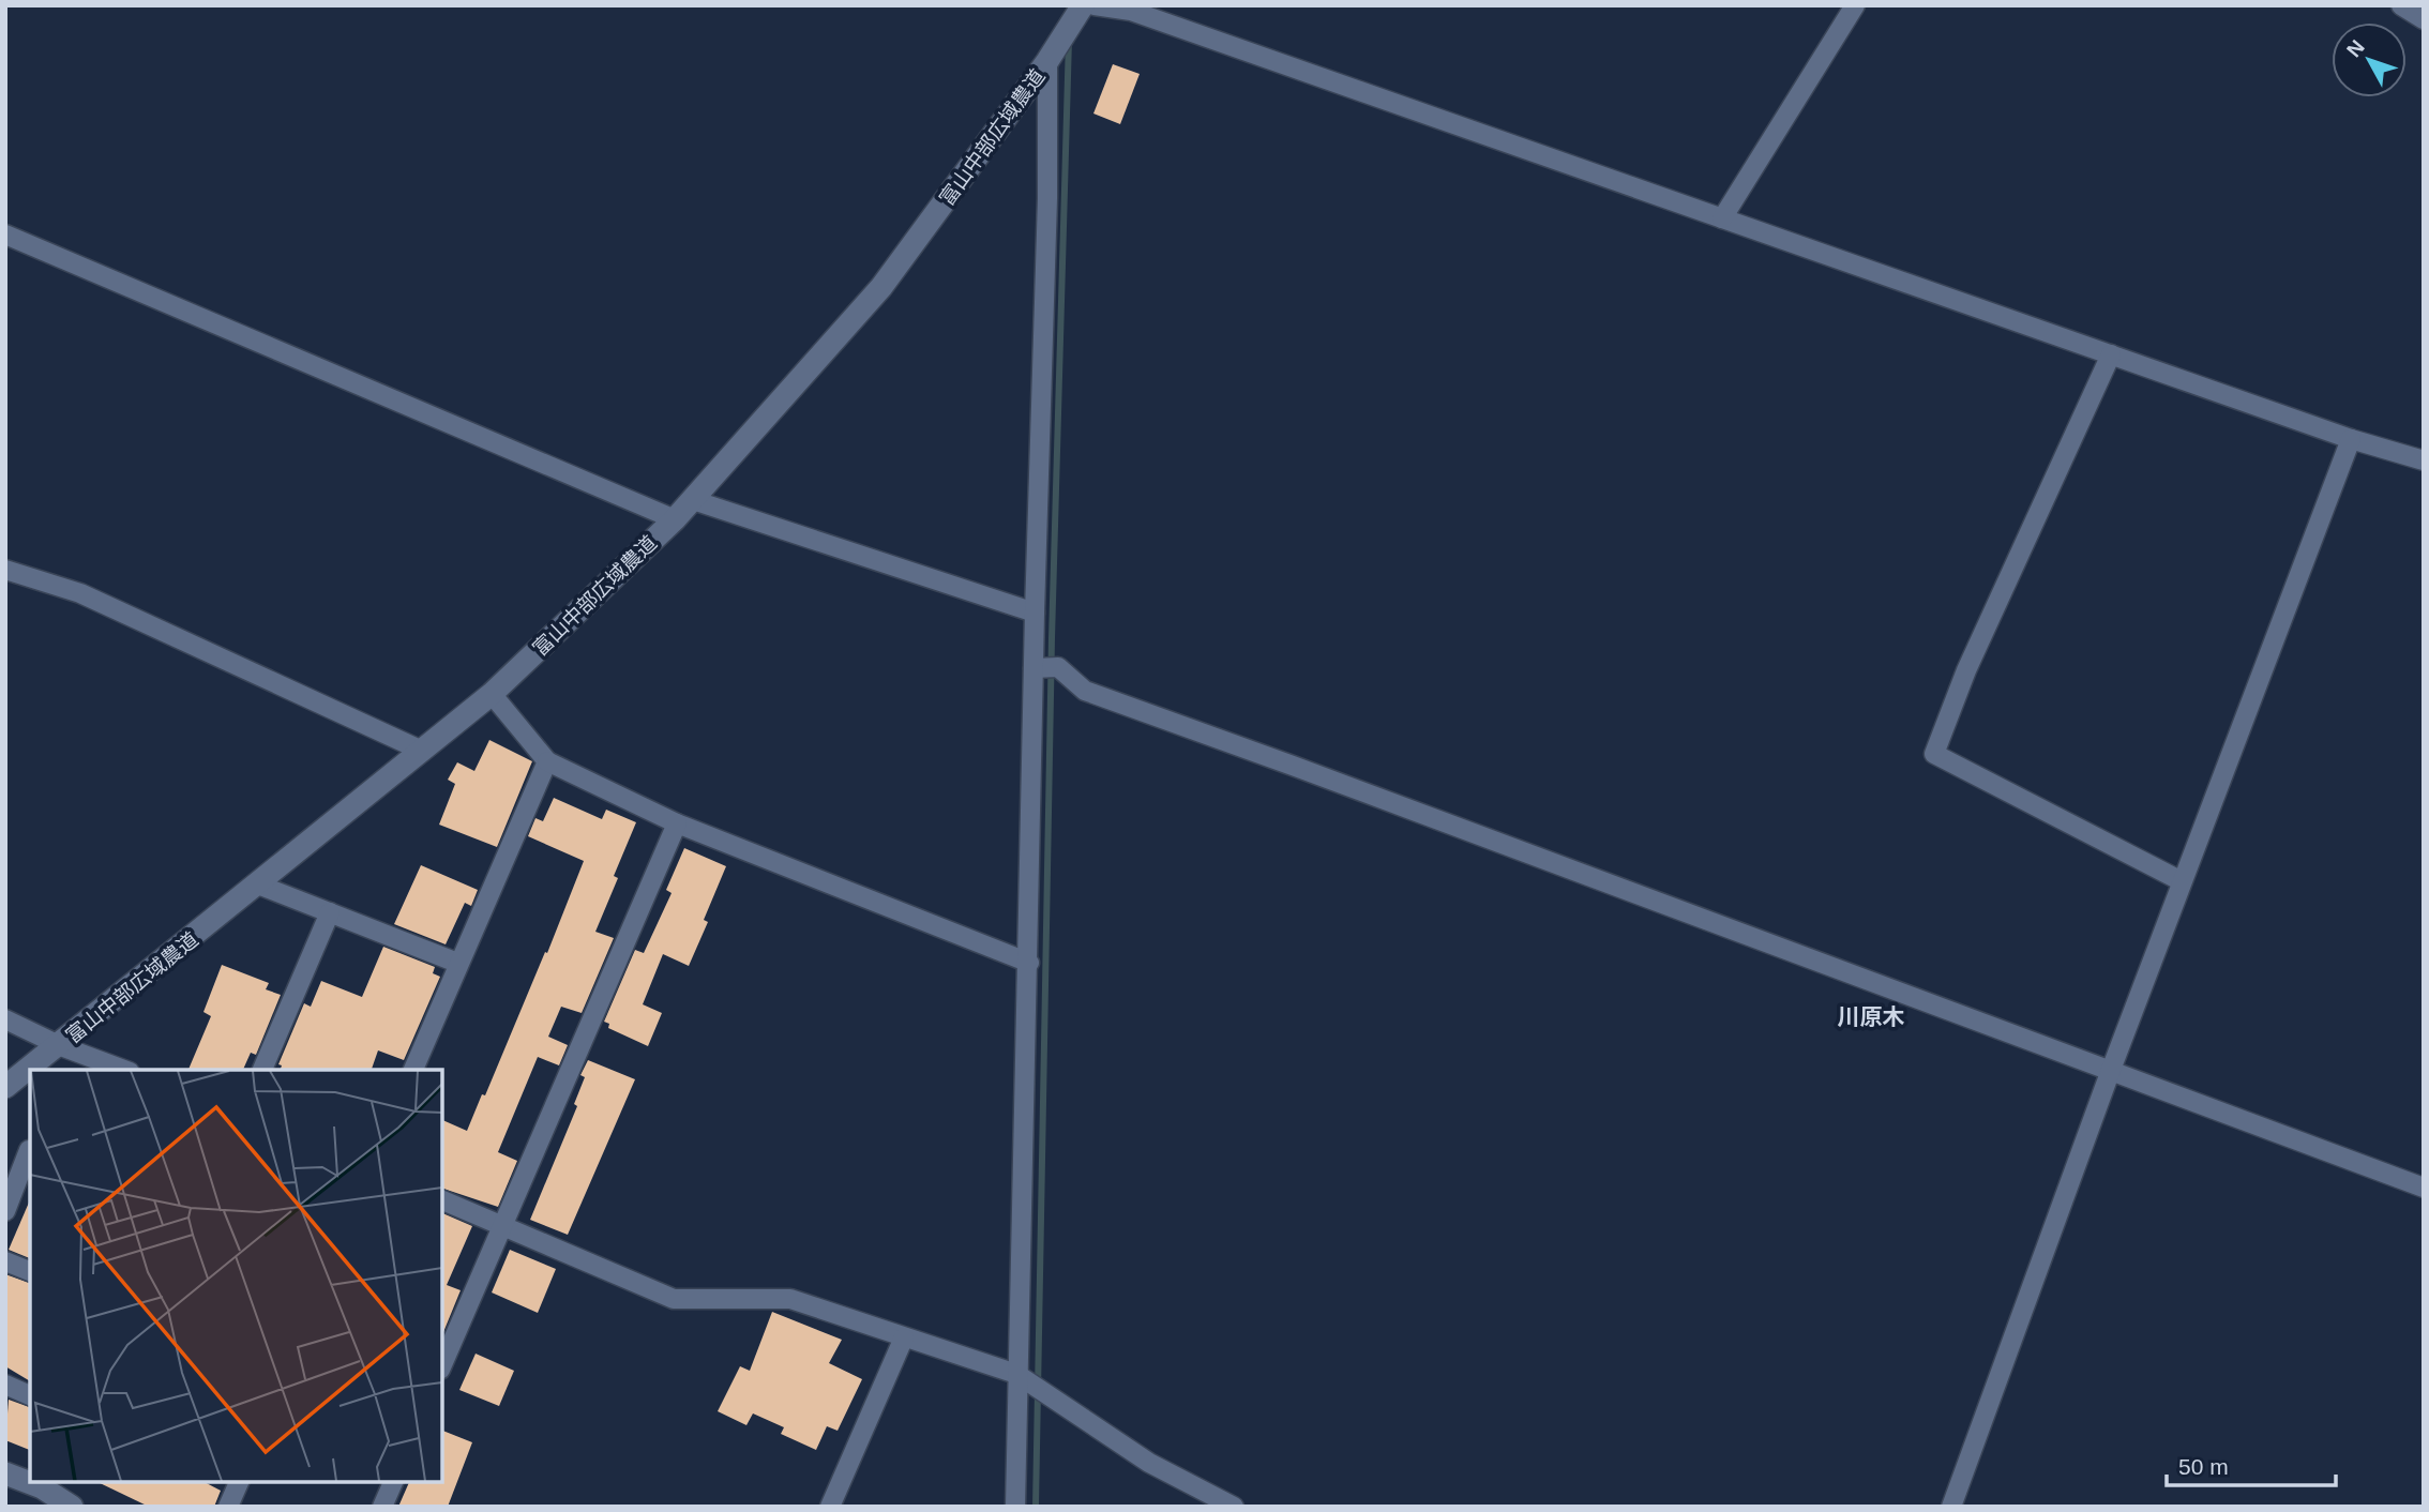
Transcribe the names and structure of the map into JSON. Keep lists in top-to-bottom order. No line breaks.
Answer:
{"streets":{"street":["富山中部広域農道"]},"districts":["川原木"],"scale_bar":"50 m","north":"top left"}
